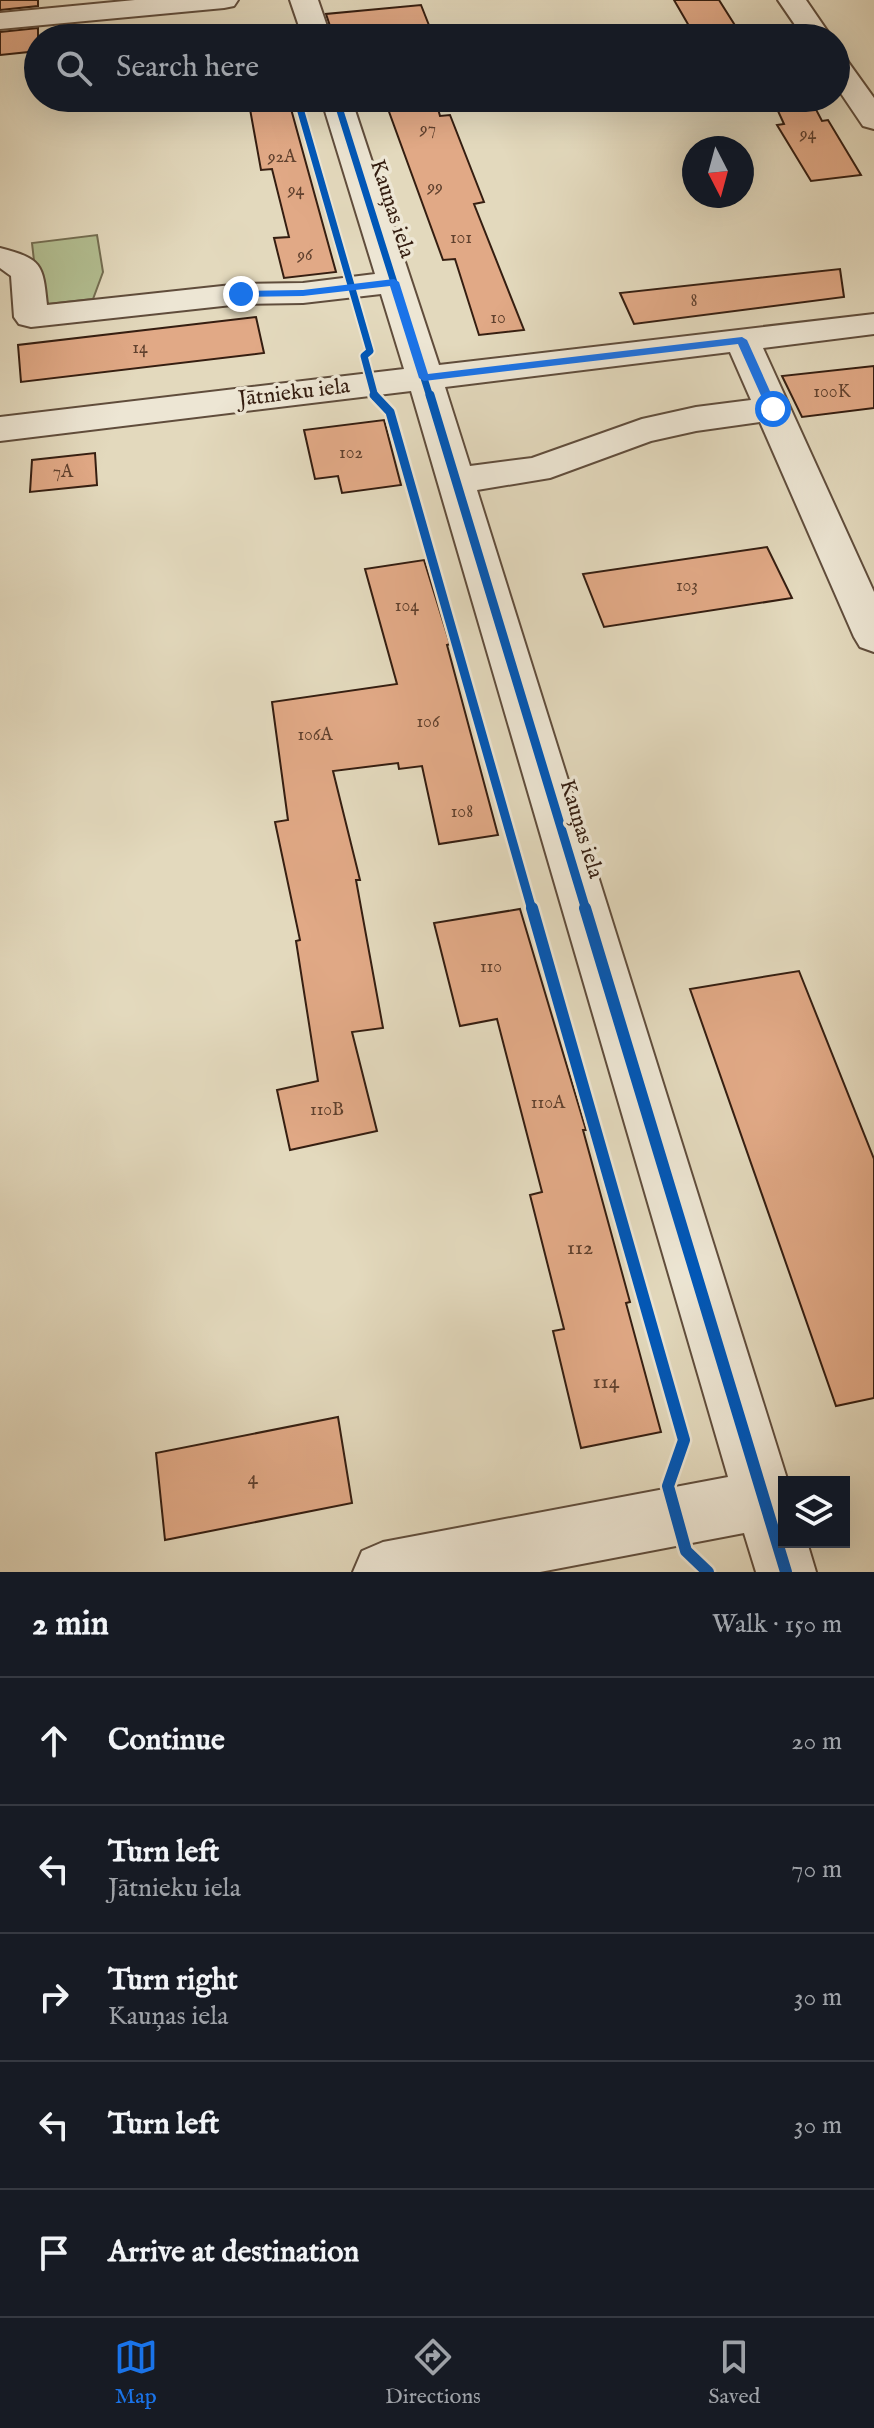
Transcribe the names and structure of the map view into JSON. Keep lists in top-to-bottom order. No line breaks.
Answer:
{"streets":{"street":["Kauņas iela","Jātnieku iela"]},"crossings":[["Kauņas iela","Jātnieku iela"]],"house_numbers":["97","94","92A","99","94","101","96","8","10","14","100K","102","7A","103","104","106","106A","108","110","110A","110B","112","114","4"],"north":"bottom","page":{"search":"Search here","heading":["2 min","Walk · 150 m"],"list":[["Continue","20 m"],["Turn left","Jātnieku iela","70 m"],["Turn right","Kauņas iela","30 m"],["Turn left","30 m"],"Arrive at destination"],"nav":["Map","Directions","Saved"]}}
